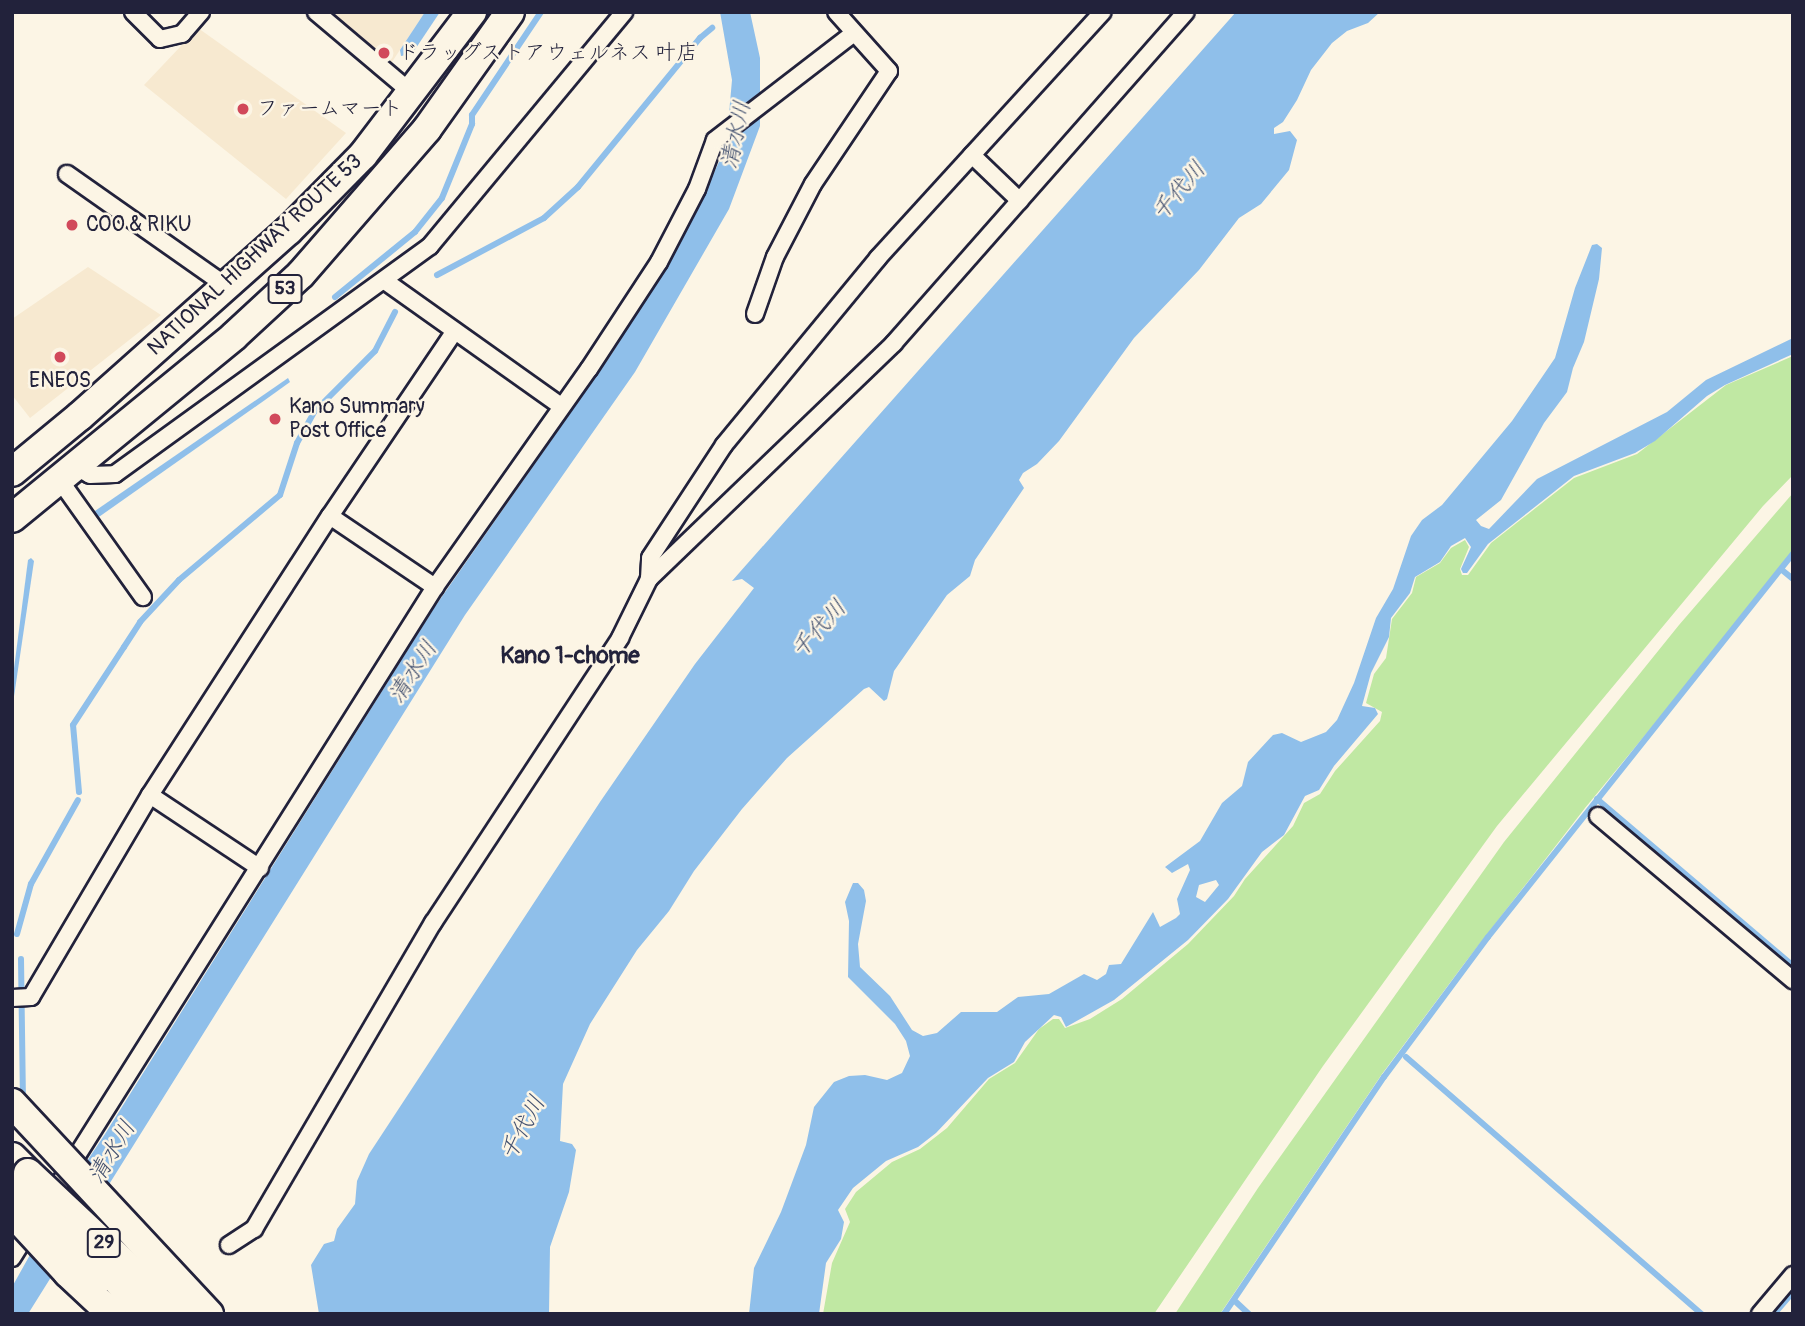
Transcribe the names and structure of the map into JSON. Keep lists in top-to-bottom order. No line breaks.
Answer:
{"streets":{"highway":["NATIONAL HIGHWAY ROUTE 53","53","29"]},"districts":["Kano 1-chome"],"water":["清水川","千代川"],"places":["ドラッグストアウェルネス 叶店","ファームマート","COO & RIKU","ENEOS","Kano Summary Post Office"]}
